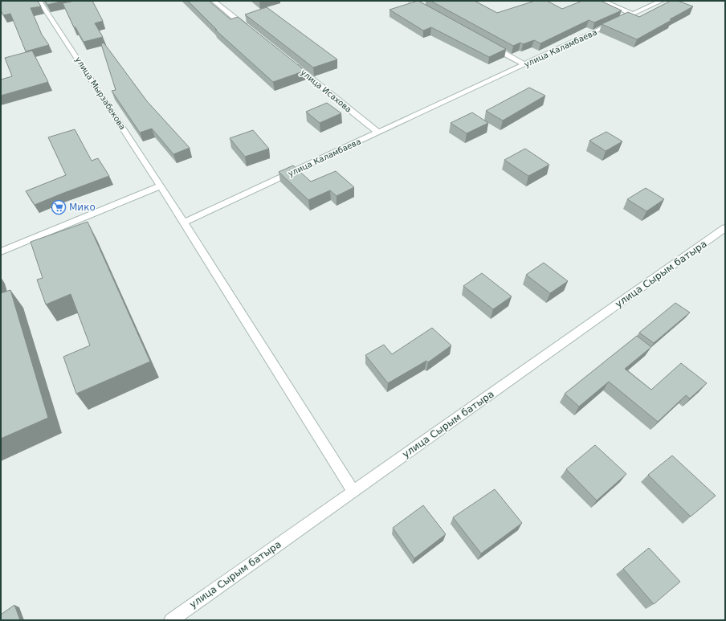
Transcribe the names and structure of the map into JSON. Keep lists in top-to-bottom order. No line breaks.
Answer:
{"streets":{"street":["улица Каламбаева","улица Исахова","улица Мырзабекова","улица Сырым батыра"]},"crossings":[["улица Каламбаева","улица Исахова"]],"places":{"supermarket":["Мико"]}}
